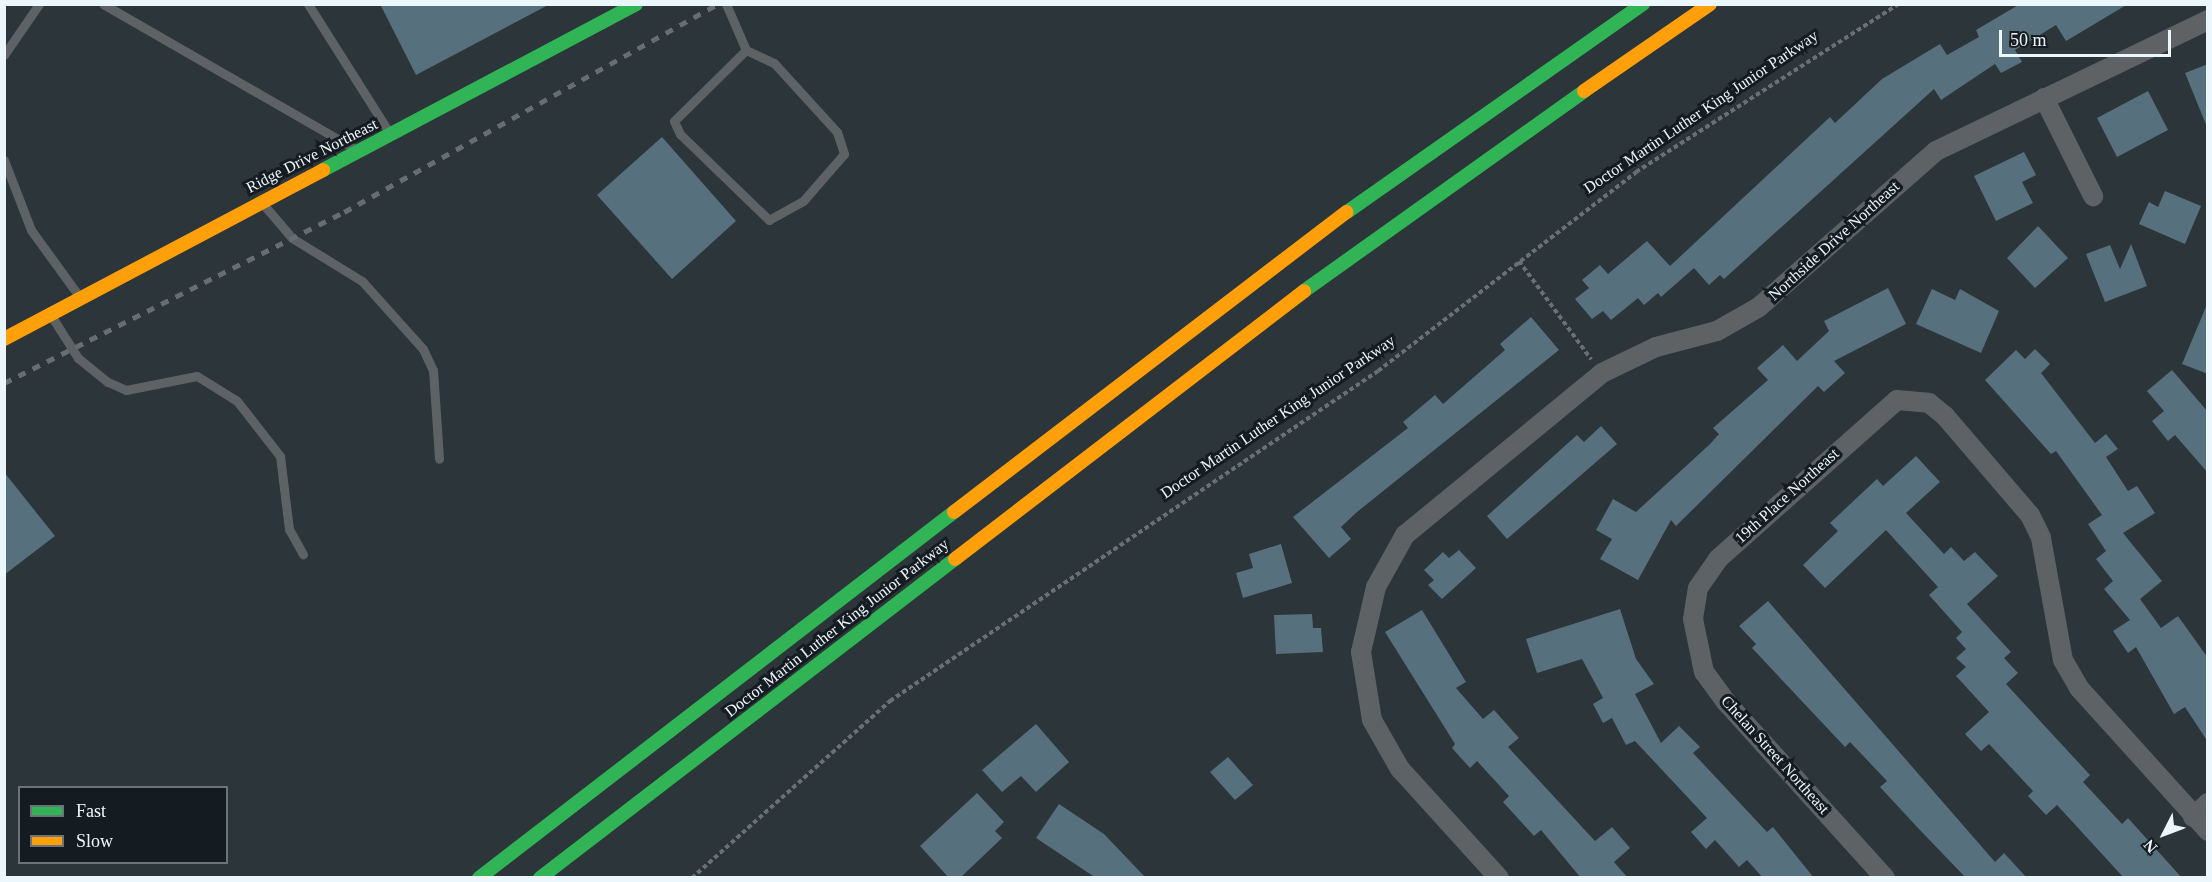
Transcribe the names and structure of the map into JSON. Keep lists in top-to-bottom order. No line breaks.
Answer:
{"streets":{"main road":["Doctor Martin Luther King Junior Parkway","Ridge Drive Northeast"],"street":["Northside Drive Northeast","19th Place Northeast","Chelan Street Northeast"]},"crossings":[["19th Place Northeast","Chelan Street Northeast"]],"legend":["Fast","Slow"],"scale_bar":"50 m","north":"bottom left"}
